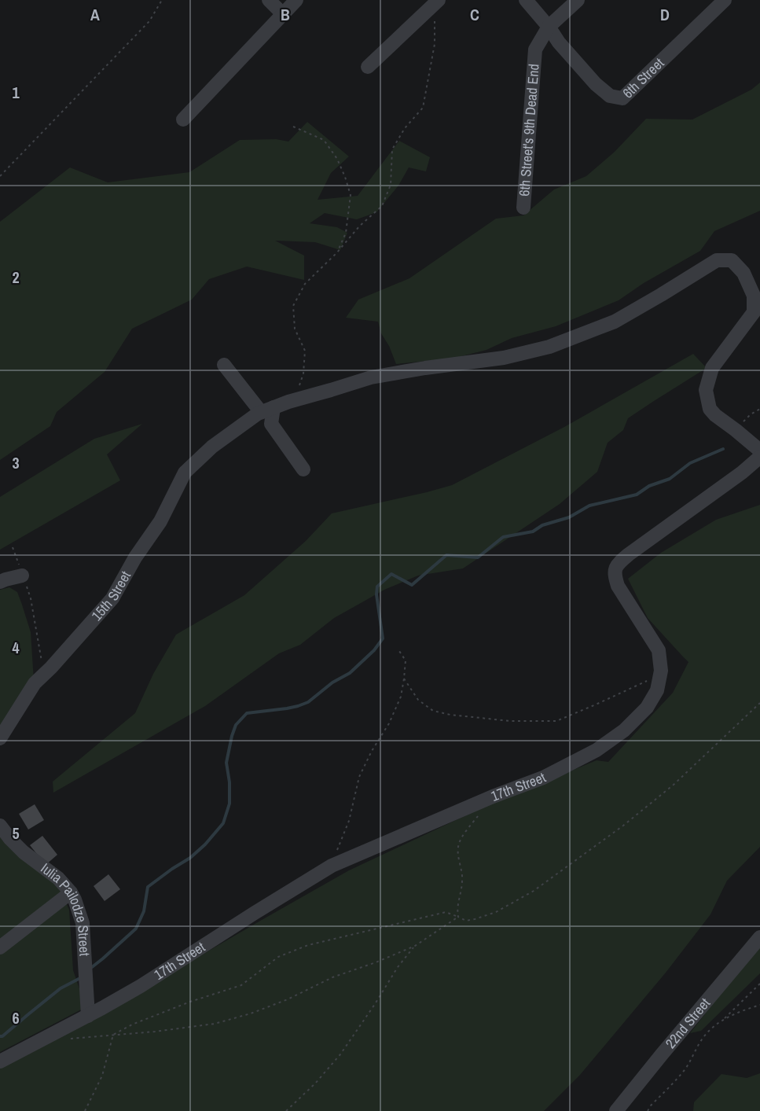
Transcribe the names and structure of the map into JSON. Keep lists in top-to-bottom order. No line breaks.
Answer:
{"streets":{"street":["6th Street","6th Street's 9th Dead End","15th Street","17th Street","Iulia Pailodze Street","22nd Street"]},"crossings":[["6th Street","6th Street's 9th Dead End"],["17th Street","Iulia Pailodze Street"]],"grid":{"columns":["A","B","C","D"],"rows":["1","2","3","4","5","6"]}}
